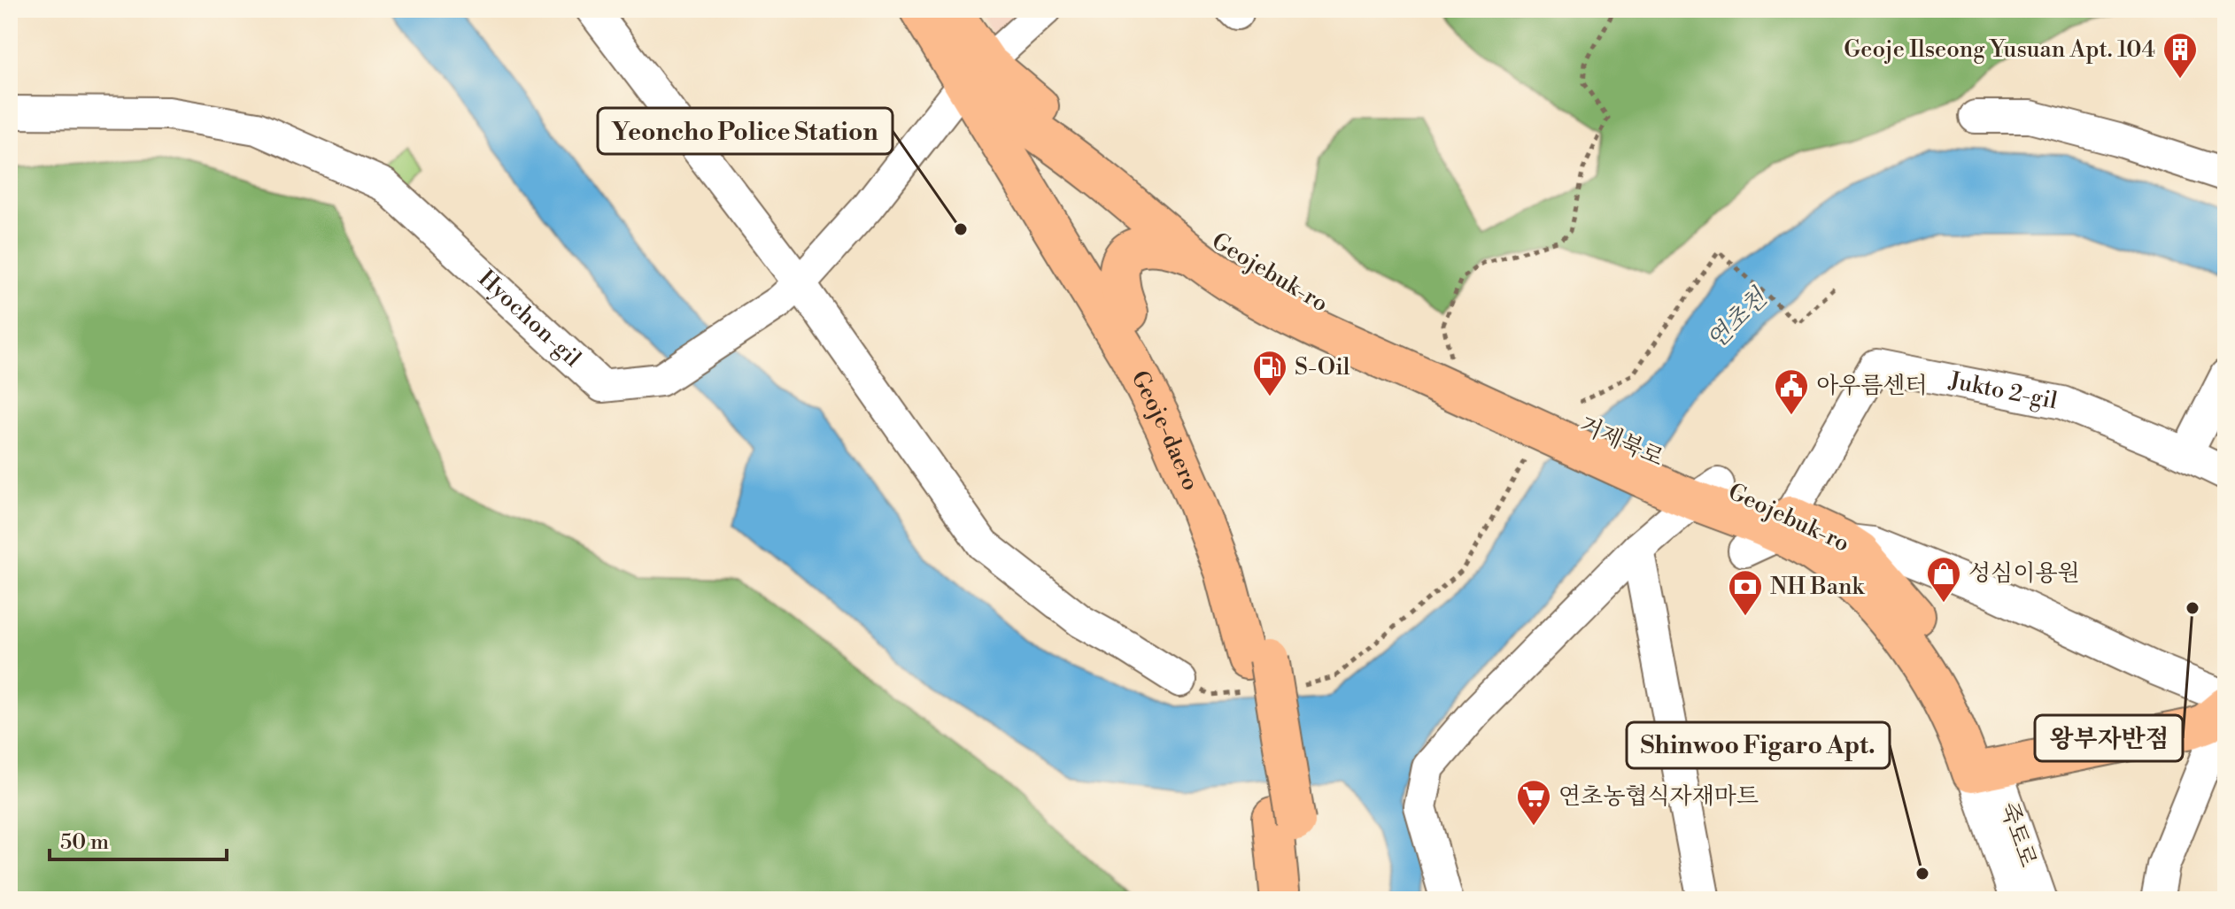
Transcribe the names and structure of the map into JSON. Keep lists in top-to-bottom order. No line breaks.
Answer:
{"streets":{"main road":["Geojebuk-ro","Geoje-daero","거제북로"],"street":["Hyochon-gil","Jukto 2-gil","죽토로"]},"crossings":[["Geojebuk-ro","Hyochon-gil"],["Geojebuk-ro","Jukto 2-gil"],["Geojebuk-ro","Geoje-daero"],["Geojebuk-ro","거제북로"],["Geojebuk-ro","죽토로"],["Hyochon-gil","Geoje-daero"]],"water":["연초천"],"places":{"building":["Geoje Ilseong Yusuan Apt. 104"],"other":["Yeoncho Police Station","왕부자반점","Shinwoo Figaro Apt."],"fuel station":["S-Oil"],"public building":["아우름센터"],"shop":["성심이용원"],"bank":["NH Bank"],"supermarket":["연초농협식자재마트"]},"scale_bar":"50 m"}
